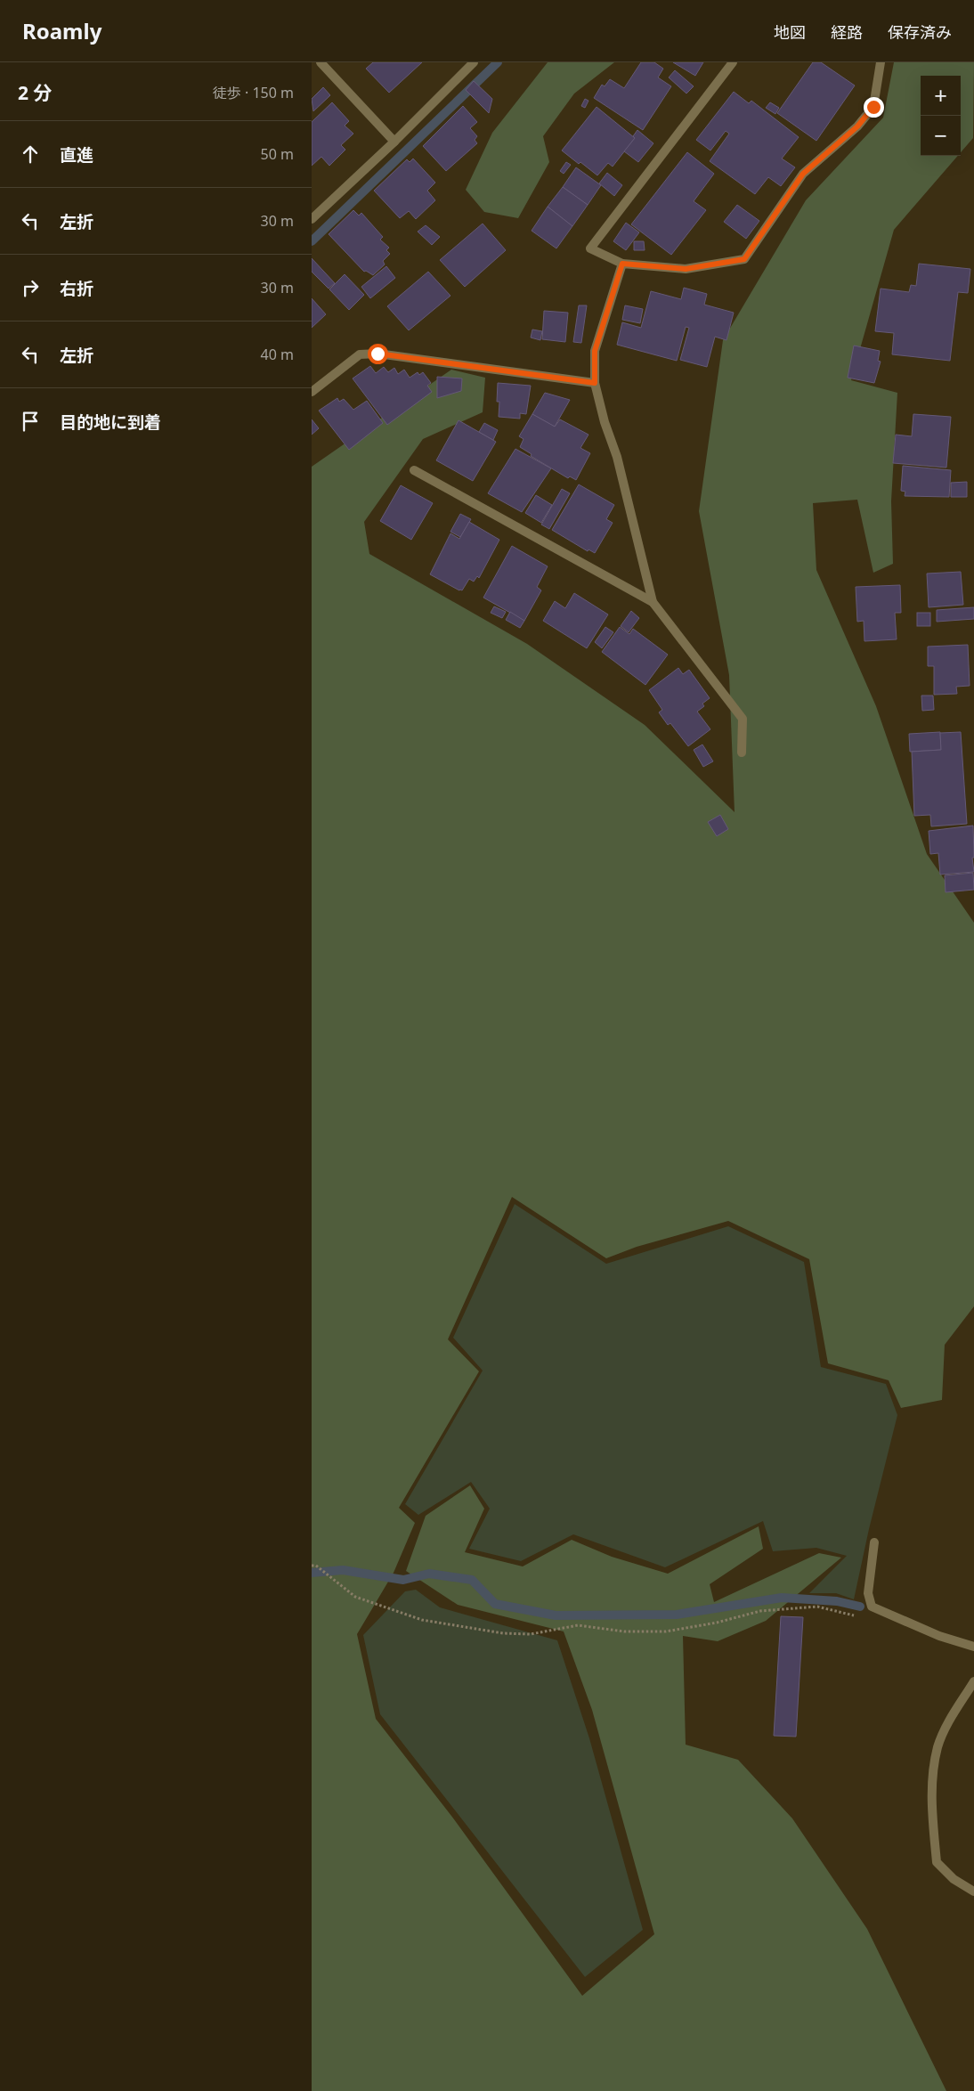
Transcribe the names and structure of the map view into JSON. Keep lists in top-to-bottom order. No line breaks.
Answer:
{"page":{"header":"Roamly","nav":["地図","経路","保存済み"],"heading":["2 分","徒歩 · 150 m"],"map_buttons":["+","−"],"list":[["直進","50 m"],["左折","30 m"],["右折","30 m"],["左折","40 m"],"目的地に到着"]}}
